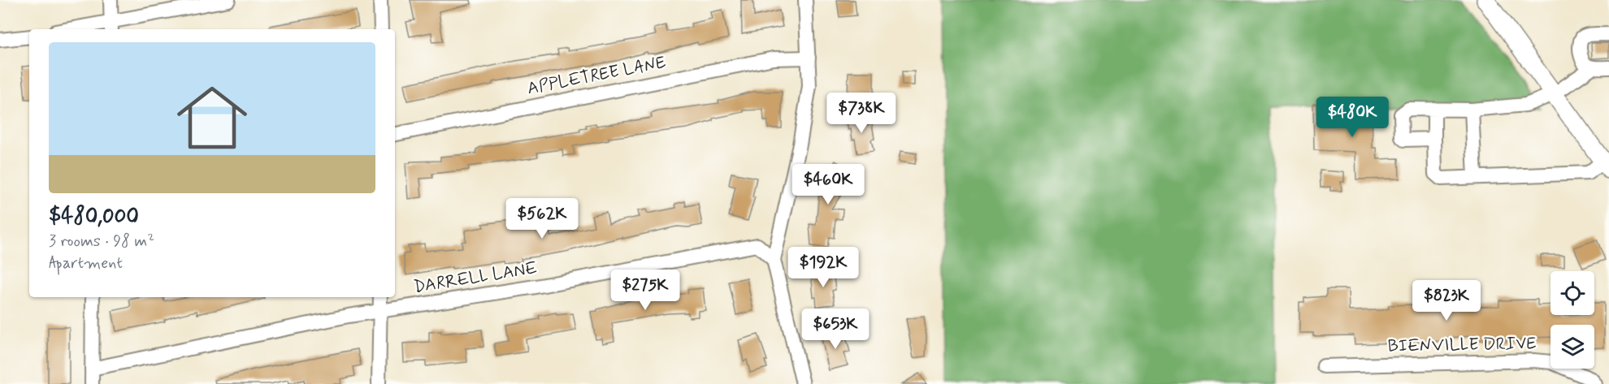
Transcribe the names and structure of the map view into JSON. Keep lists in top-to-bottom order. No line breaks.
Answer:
{"streets":{"street":["APPLETREE LANE","DARRELL LANE","BIENVILLE DRIVE"]},"page":{"list":[{"name":"$480,000","note":"3 rooms · 98 m² · Apartment"}],"price":["$738K","$480K","$460K","$562K","$192K","$275K","$823K","$653K"]}}
